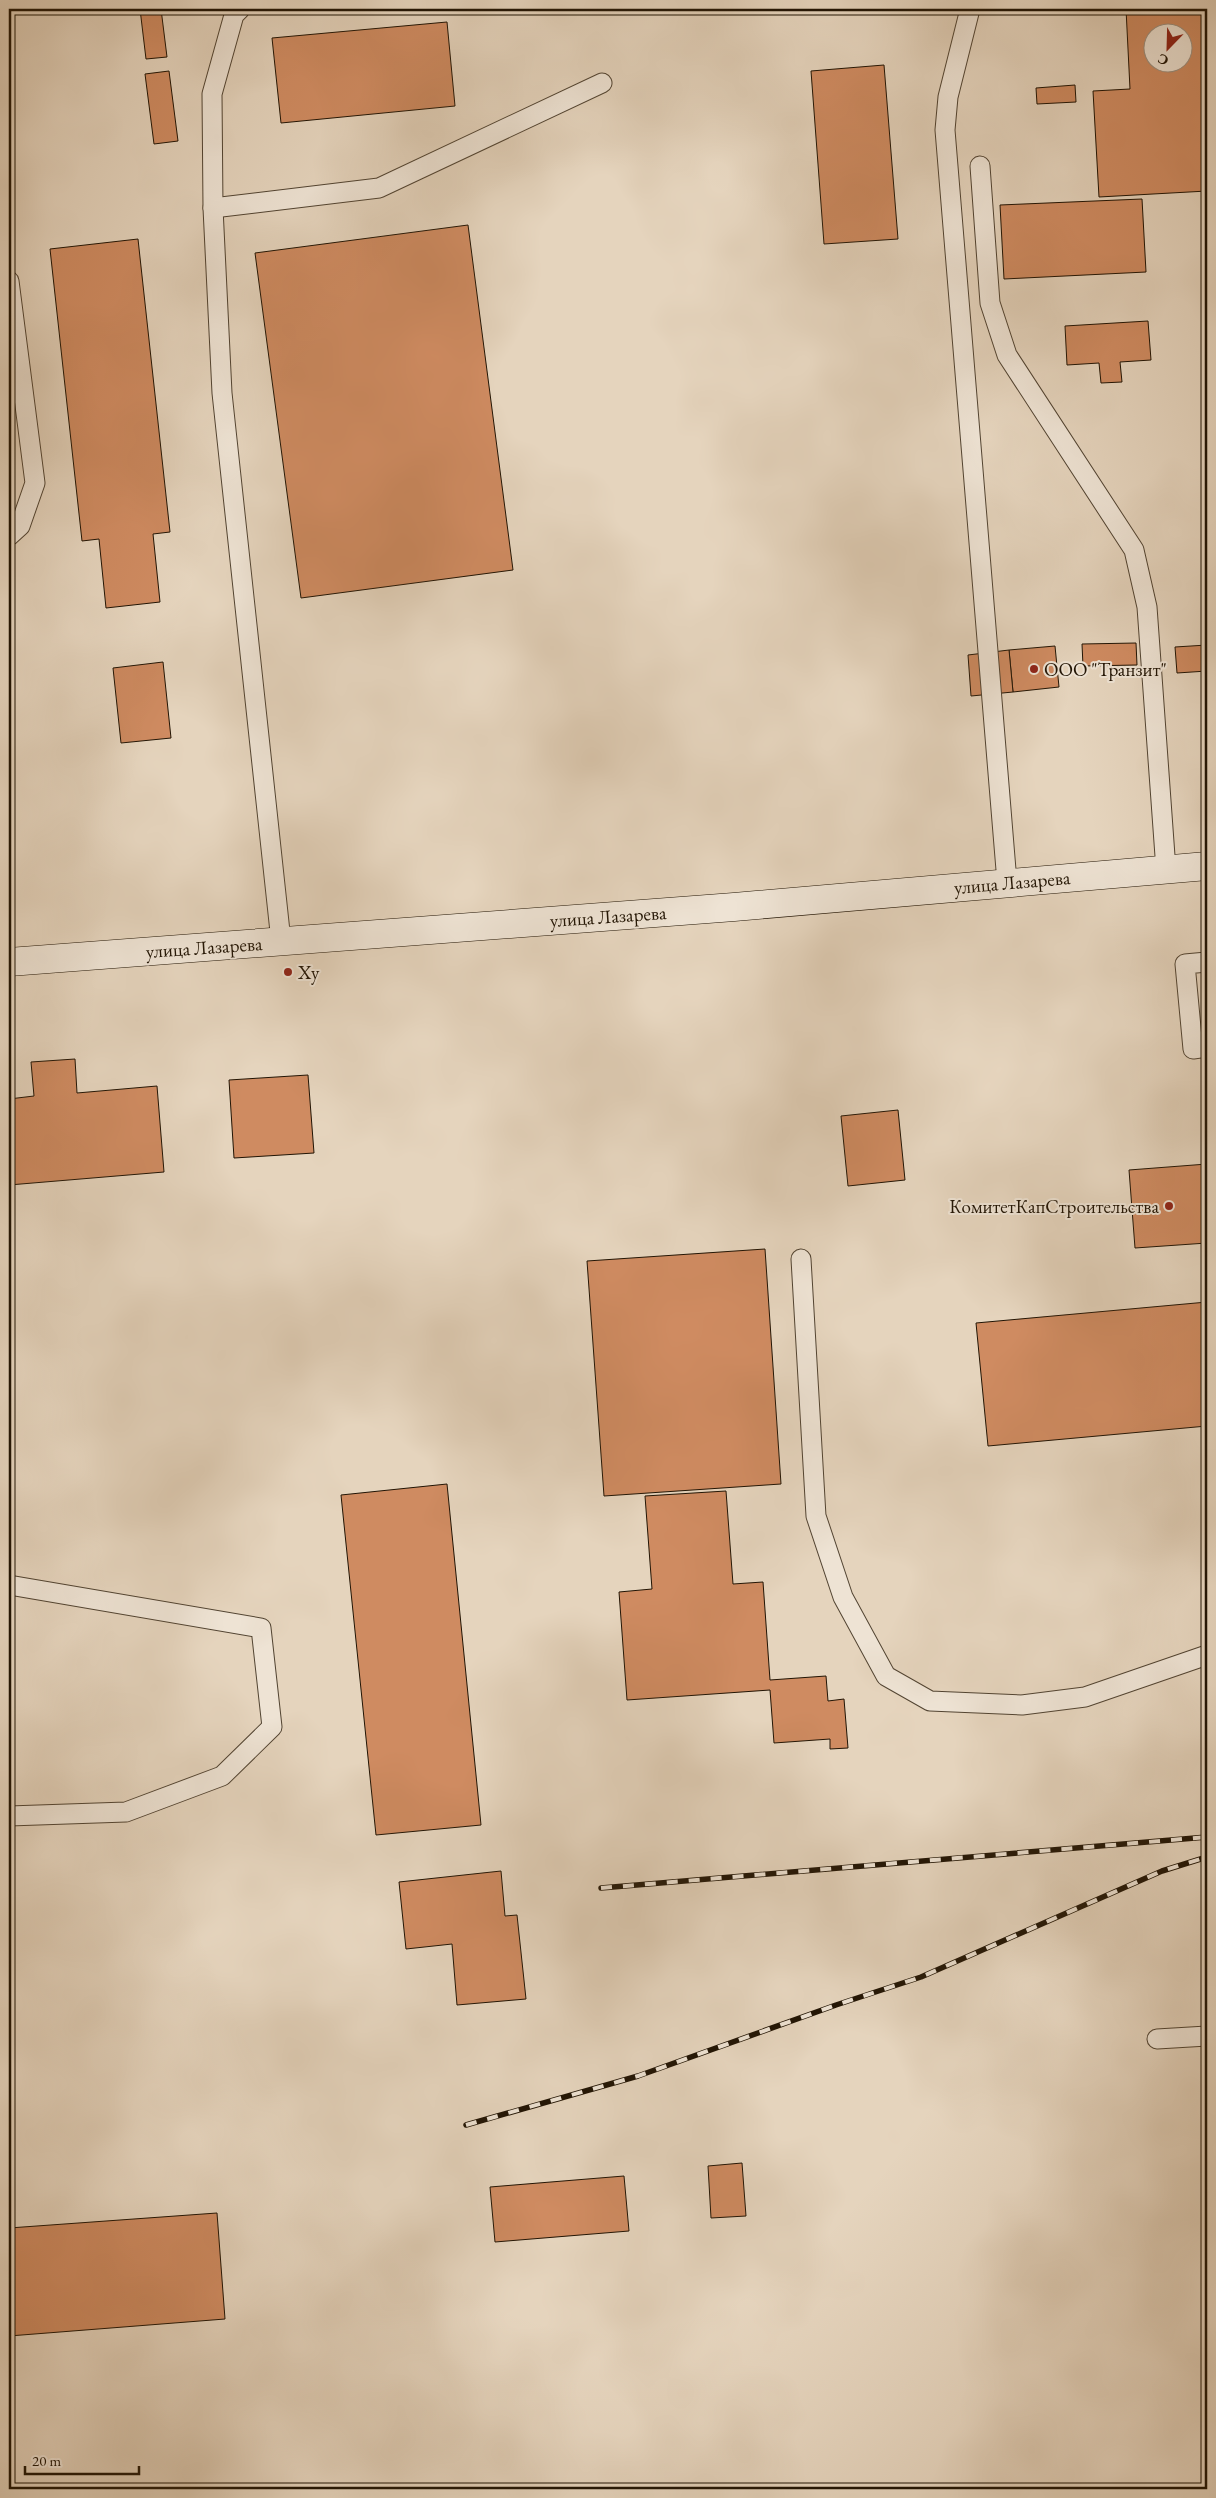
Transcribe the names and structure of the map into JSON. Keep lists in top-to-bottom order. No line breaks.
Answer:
{"streets":{"main road":["улица Лазарева"]},"places":["ООО \"Транзит\"","Xy","КомитетКапСтроительства"],"scale_bar":"20 m","north":"bottom left"}
